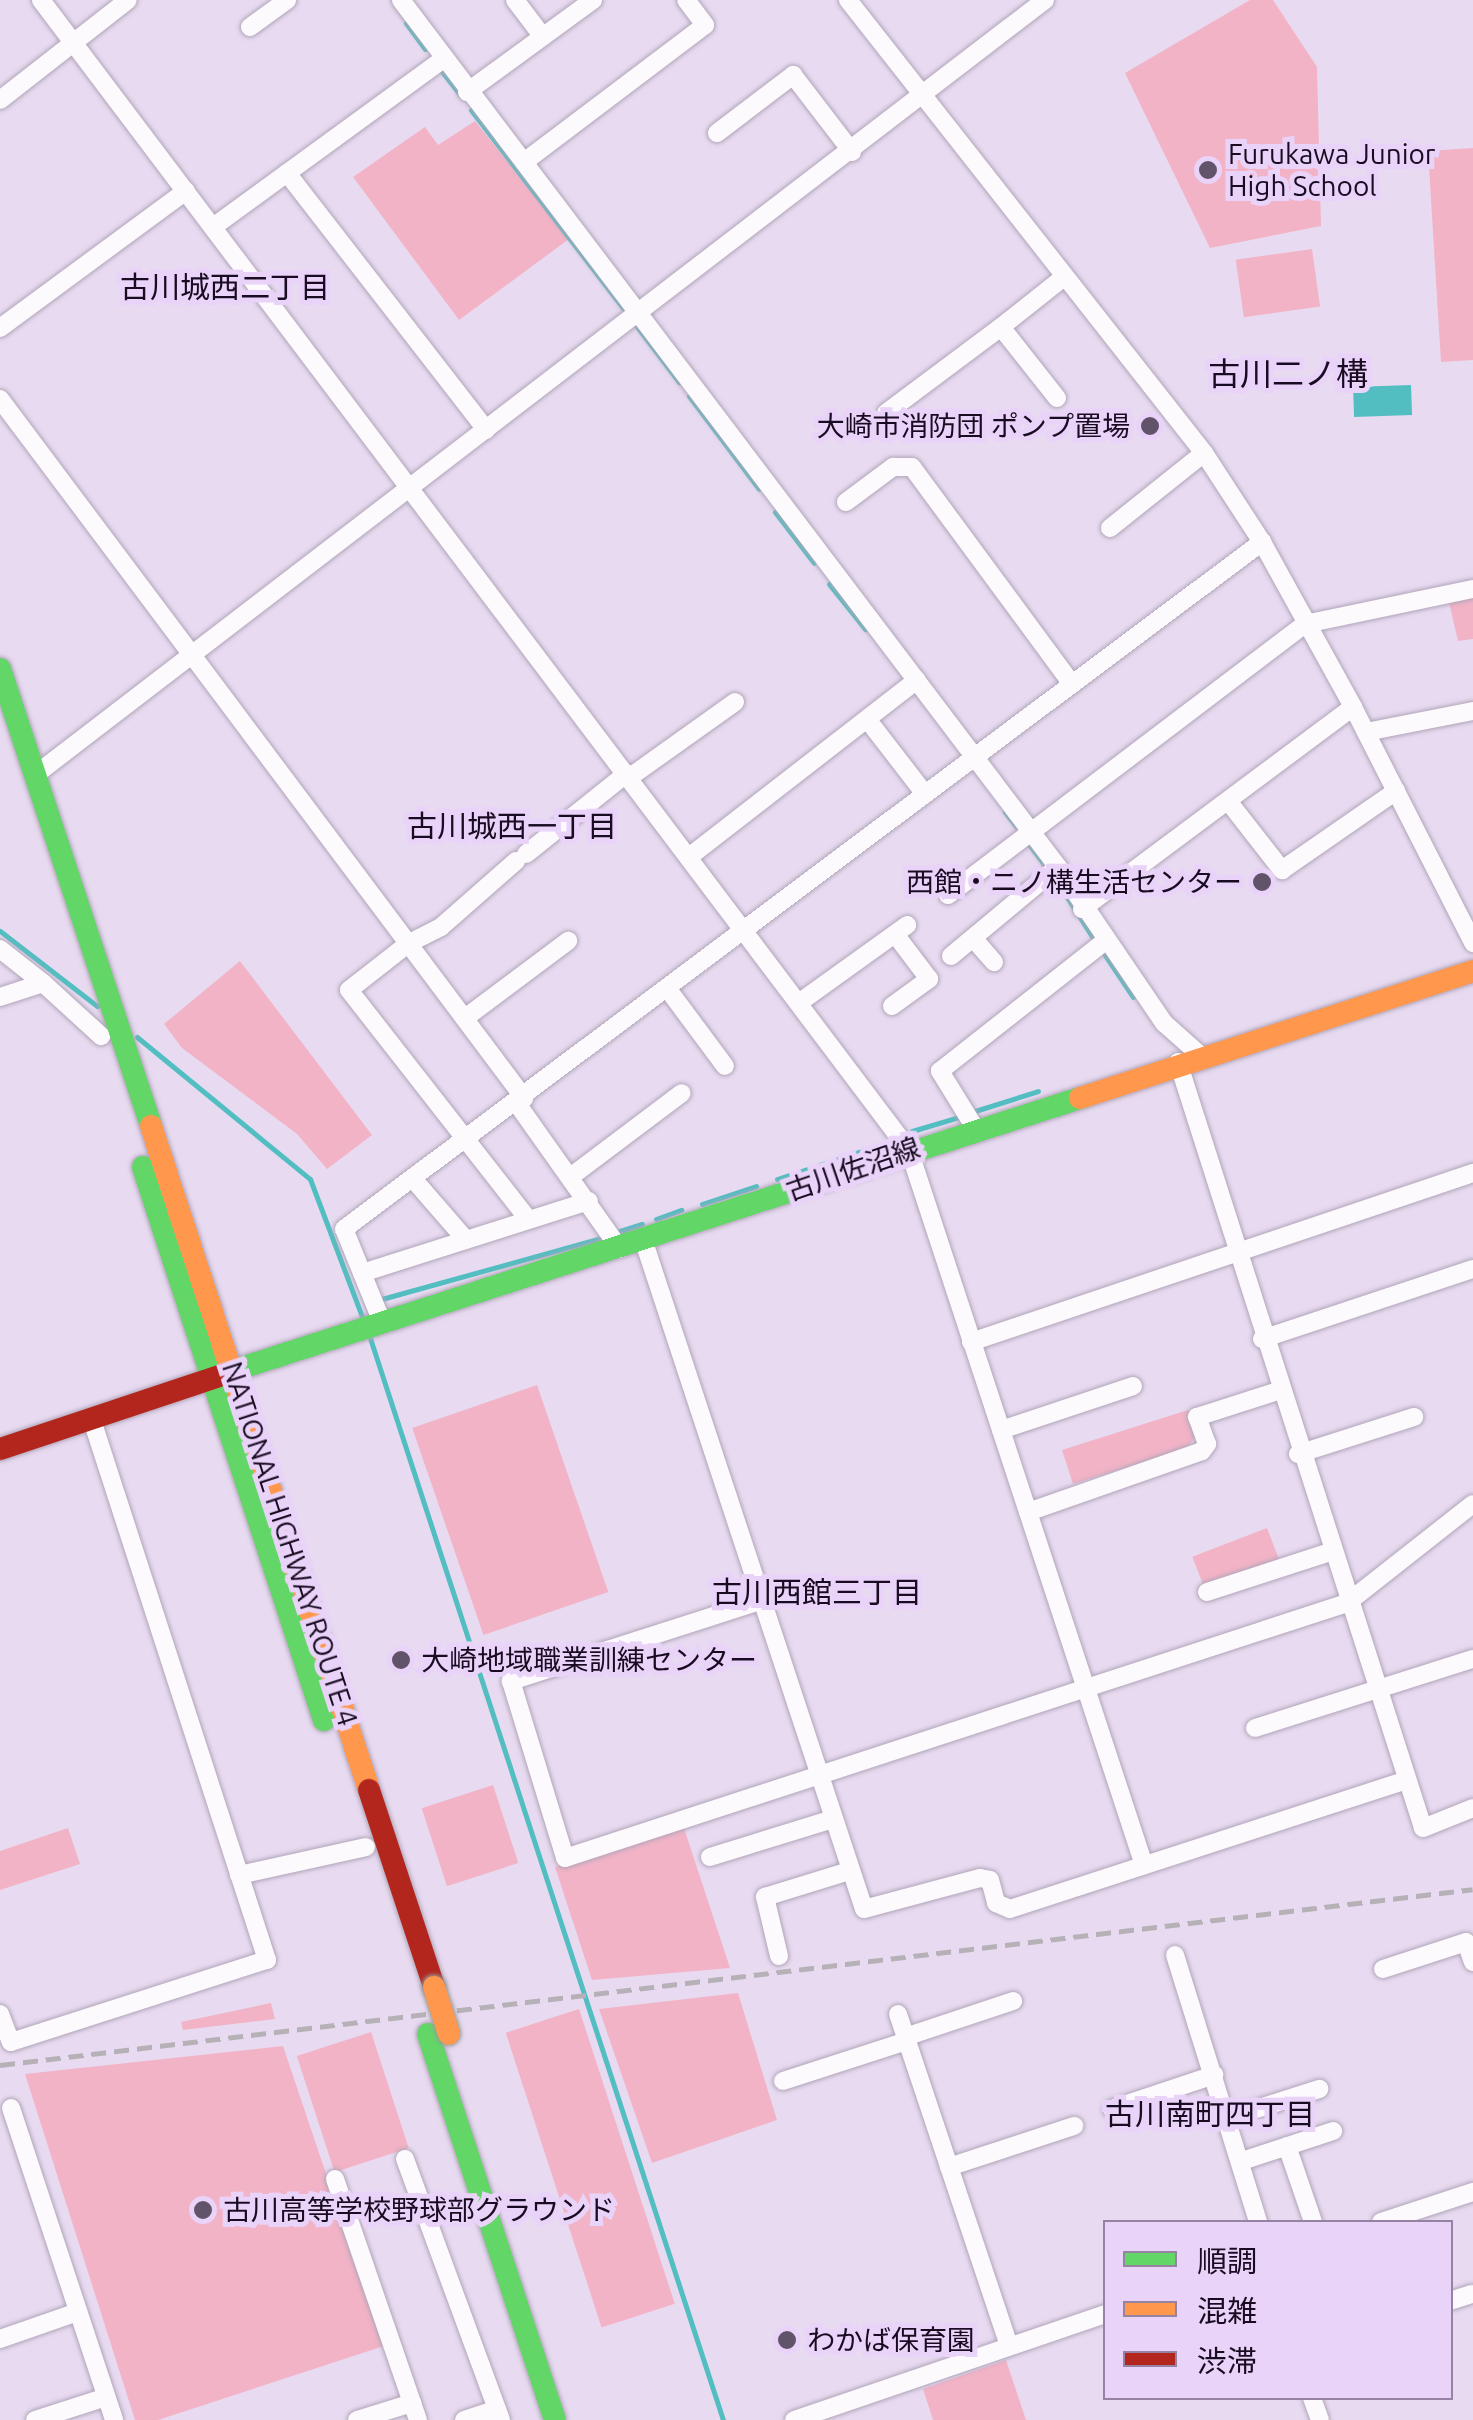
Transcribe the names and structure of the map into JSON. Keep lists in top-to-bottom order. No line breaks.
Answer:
{"streets":{"main road":["古川佐沼線","NATIONAL HIGHWAY ROUTE 4"]},"crossings":[["古川佐沼線","NATIONAL HIGHWAY ROUTE 4"]],"districts":["古川城西二丁目","古川二ノ構","古川城西一丁目","古川西館三丁目","古川南町四丁目"],"places":["Furukawa Junior High School","大崎市消防団 ポンプ置場","西館・ニノ構生活センター","大崎地域職業訓練センター","古川高等学校野球部グラウンド","わかば保育園"],"legend":["順調","混雑","渋滞"]}
